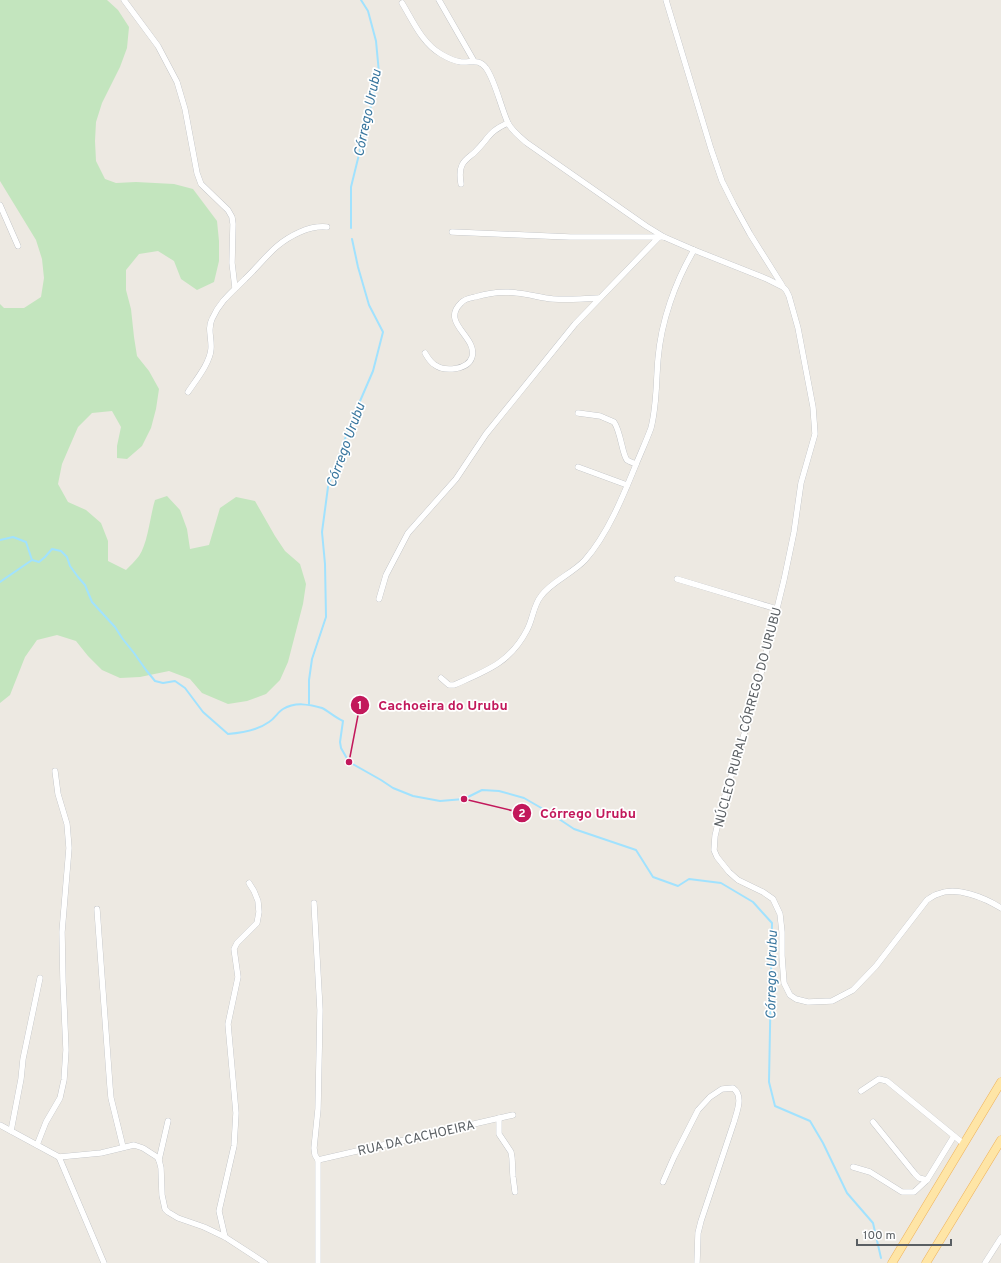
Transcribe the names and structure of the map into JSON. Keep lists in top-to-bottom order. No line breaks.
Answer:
{"streets":{"street":["NÚCLEO RURAL CÓRREGO DO URUBU","RUA DA CACHOEIRA"]},"water":["Córrego Urubu"],"places":["Cachoeira do Urubu","Córrego Urubu"],"scale_bar":"100 m"}
